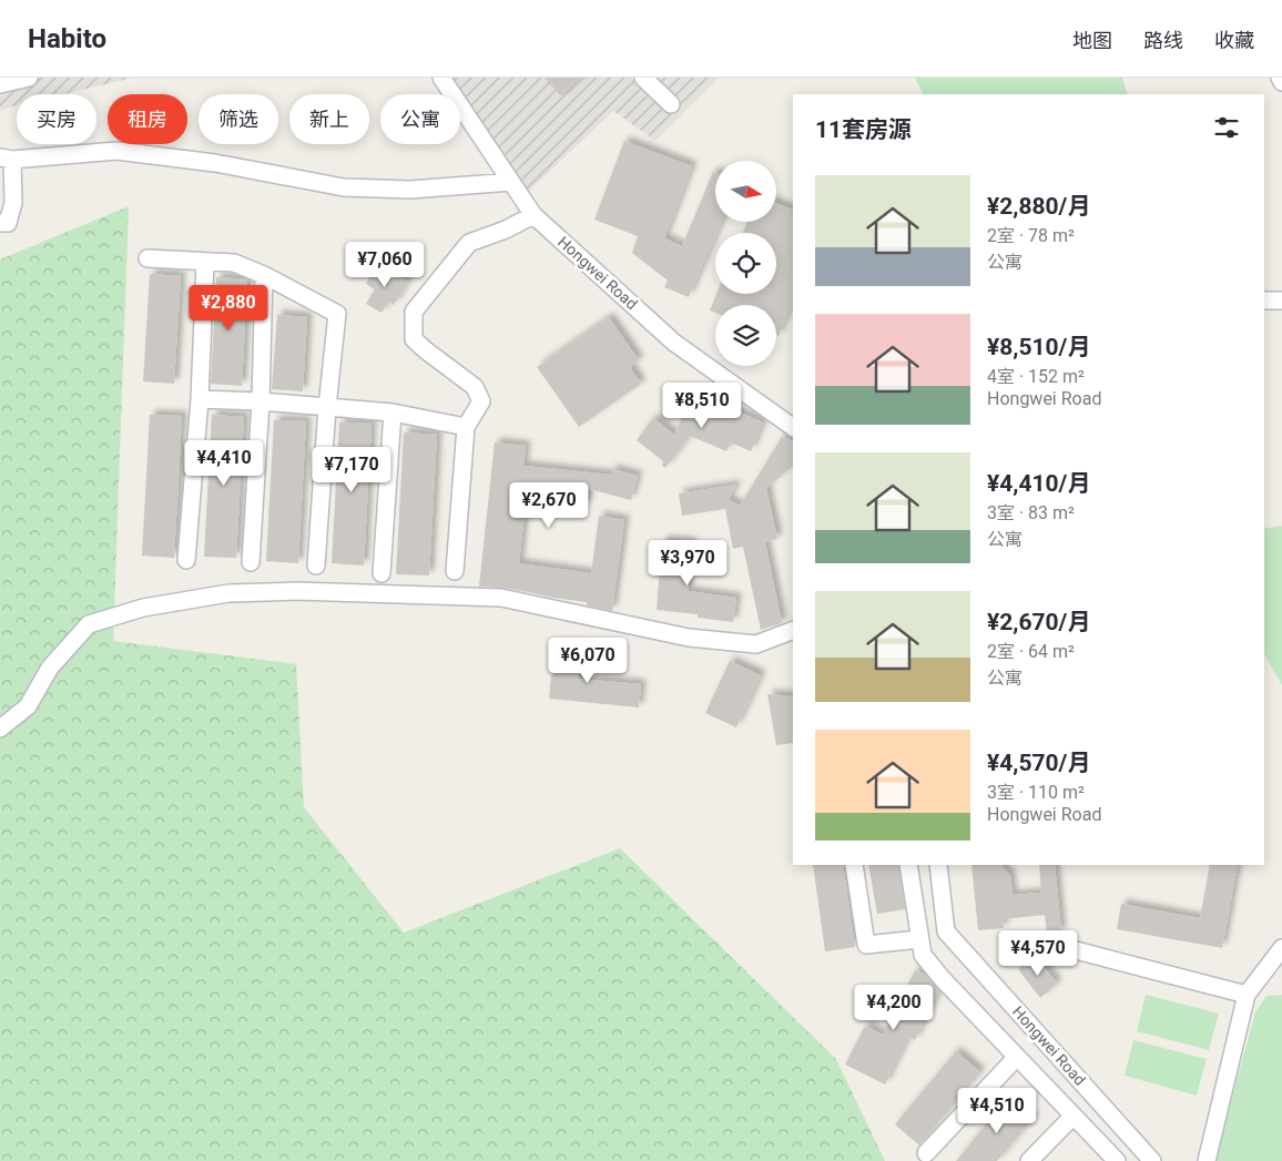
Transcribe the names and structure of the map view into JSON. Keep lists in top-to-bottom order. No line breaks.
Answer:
{"streets":{"street":["Hongwei Road"]},"north":"right","page":{"header":"Habito","nav":["地图","路线","收藏"],"chip":["买房","租房","筛选","新上","公寓"],"heading":"11套房源","list":[{"name":"¥2,880/月","note":"2室 · 78 m² · 公寓"},{"name":"¥8,510/月","note":"4室 · 152 m² · Hongwei Road"},{"name":"¥4,410/月","note":"3室 · 83 m² · 公寓"},{"name":"¥2,670/月","note":"2室 · 64 m² · 公寓"},{"name":"¥4,570/月","note":"3室 · 110 m² · Hongwei Road"}],"price":["¥7,060","¥2,880","¥8,510","¥4,410","¥7,170","¥2,670","¥3,970","¥6,070","¥4,570","¥4,200","¥4,510"]}}
